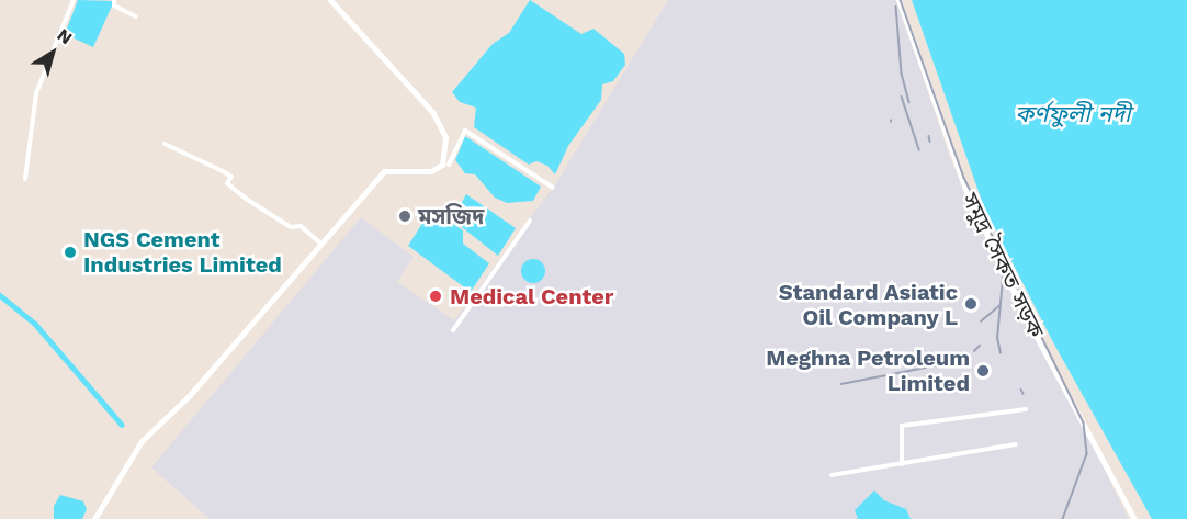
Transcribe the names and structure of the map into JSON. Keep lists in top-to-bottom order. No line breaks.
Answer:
{"streets":{"street":["সমুদ্র সৈকত সড়ক"]},"water":["কর্ণফুলী নদী"],"places":["মসজিদ","NGS Cement Industries Limited","Medical Center","Standard Asiatic Oil Company L","Meghna Petroleum Limited"],"north":"top right"}
